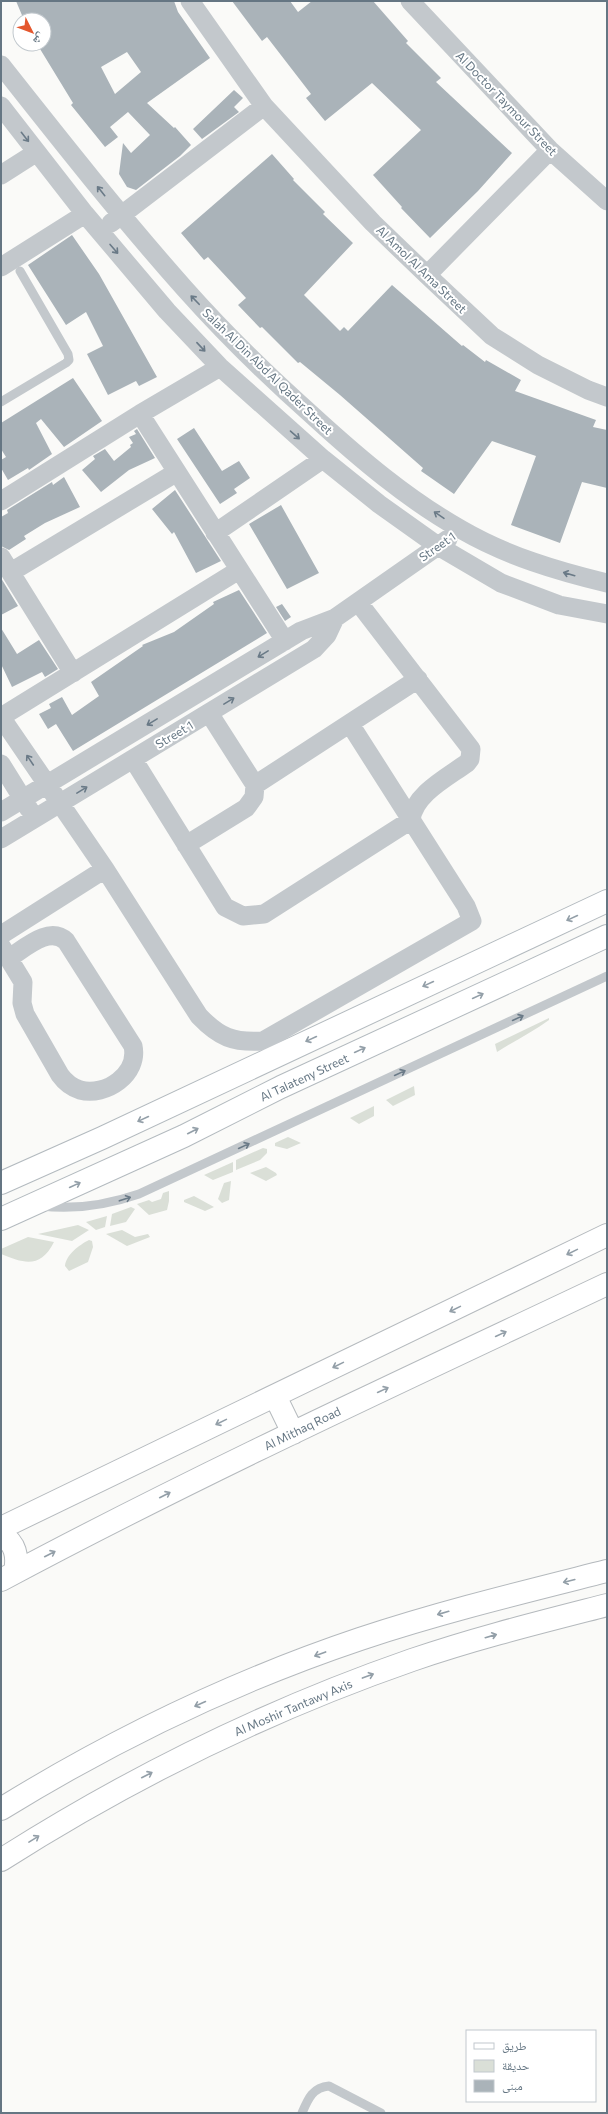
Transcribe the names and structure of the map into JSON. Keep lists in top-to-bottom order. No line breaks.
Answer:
{"streets":{"main road":["Al Talateny Street","Al Mithaq Road","Al Moshir Tantawy Axis"],"street":["Al Doctor Taymour Street","Al Amol Al Ama Street","Salah Al Din Abd Al Qader Street","Street 1"]},"crossings":[["Salah Al Din Abd Al Qader Street","Street 1"]],"legend":["طريق","حديقة","مبنى"],"north":"bottom right"}
